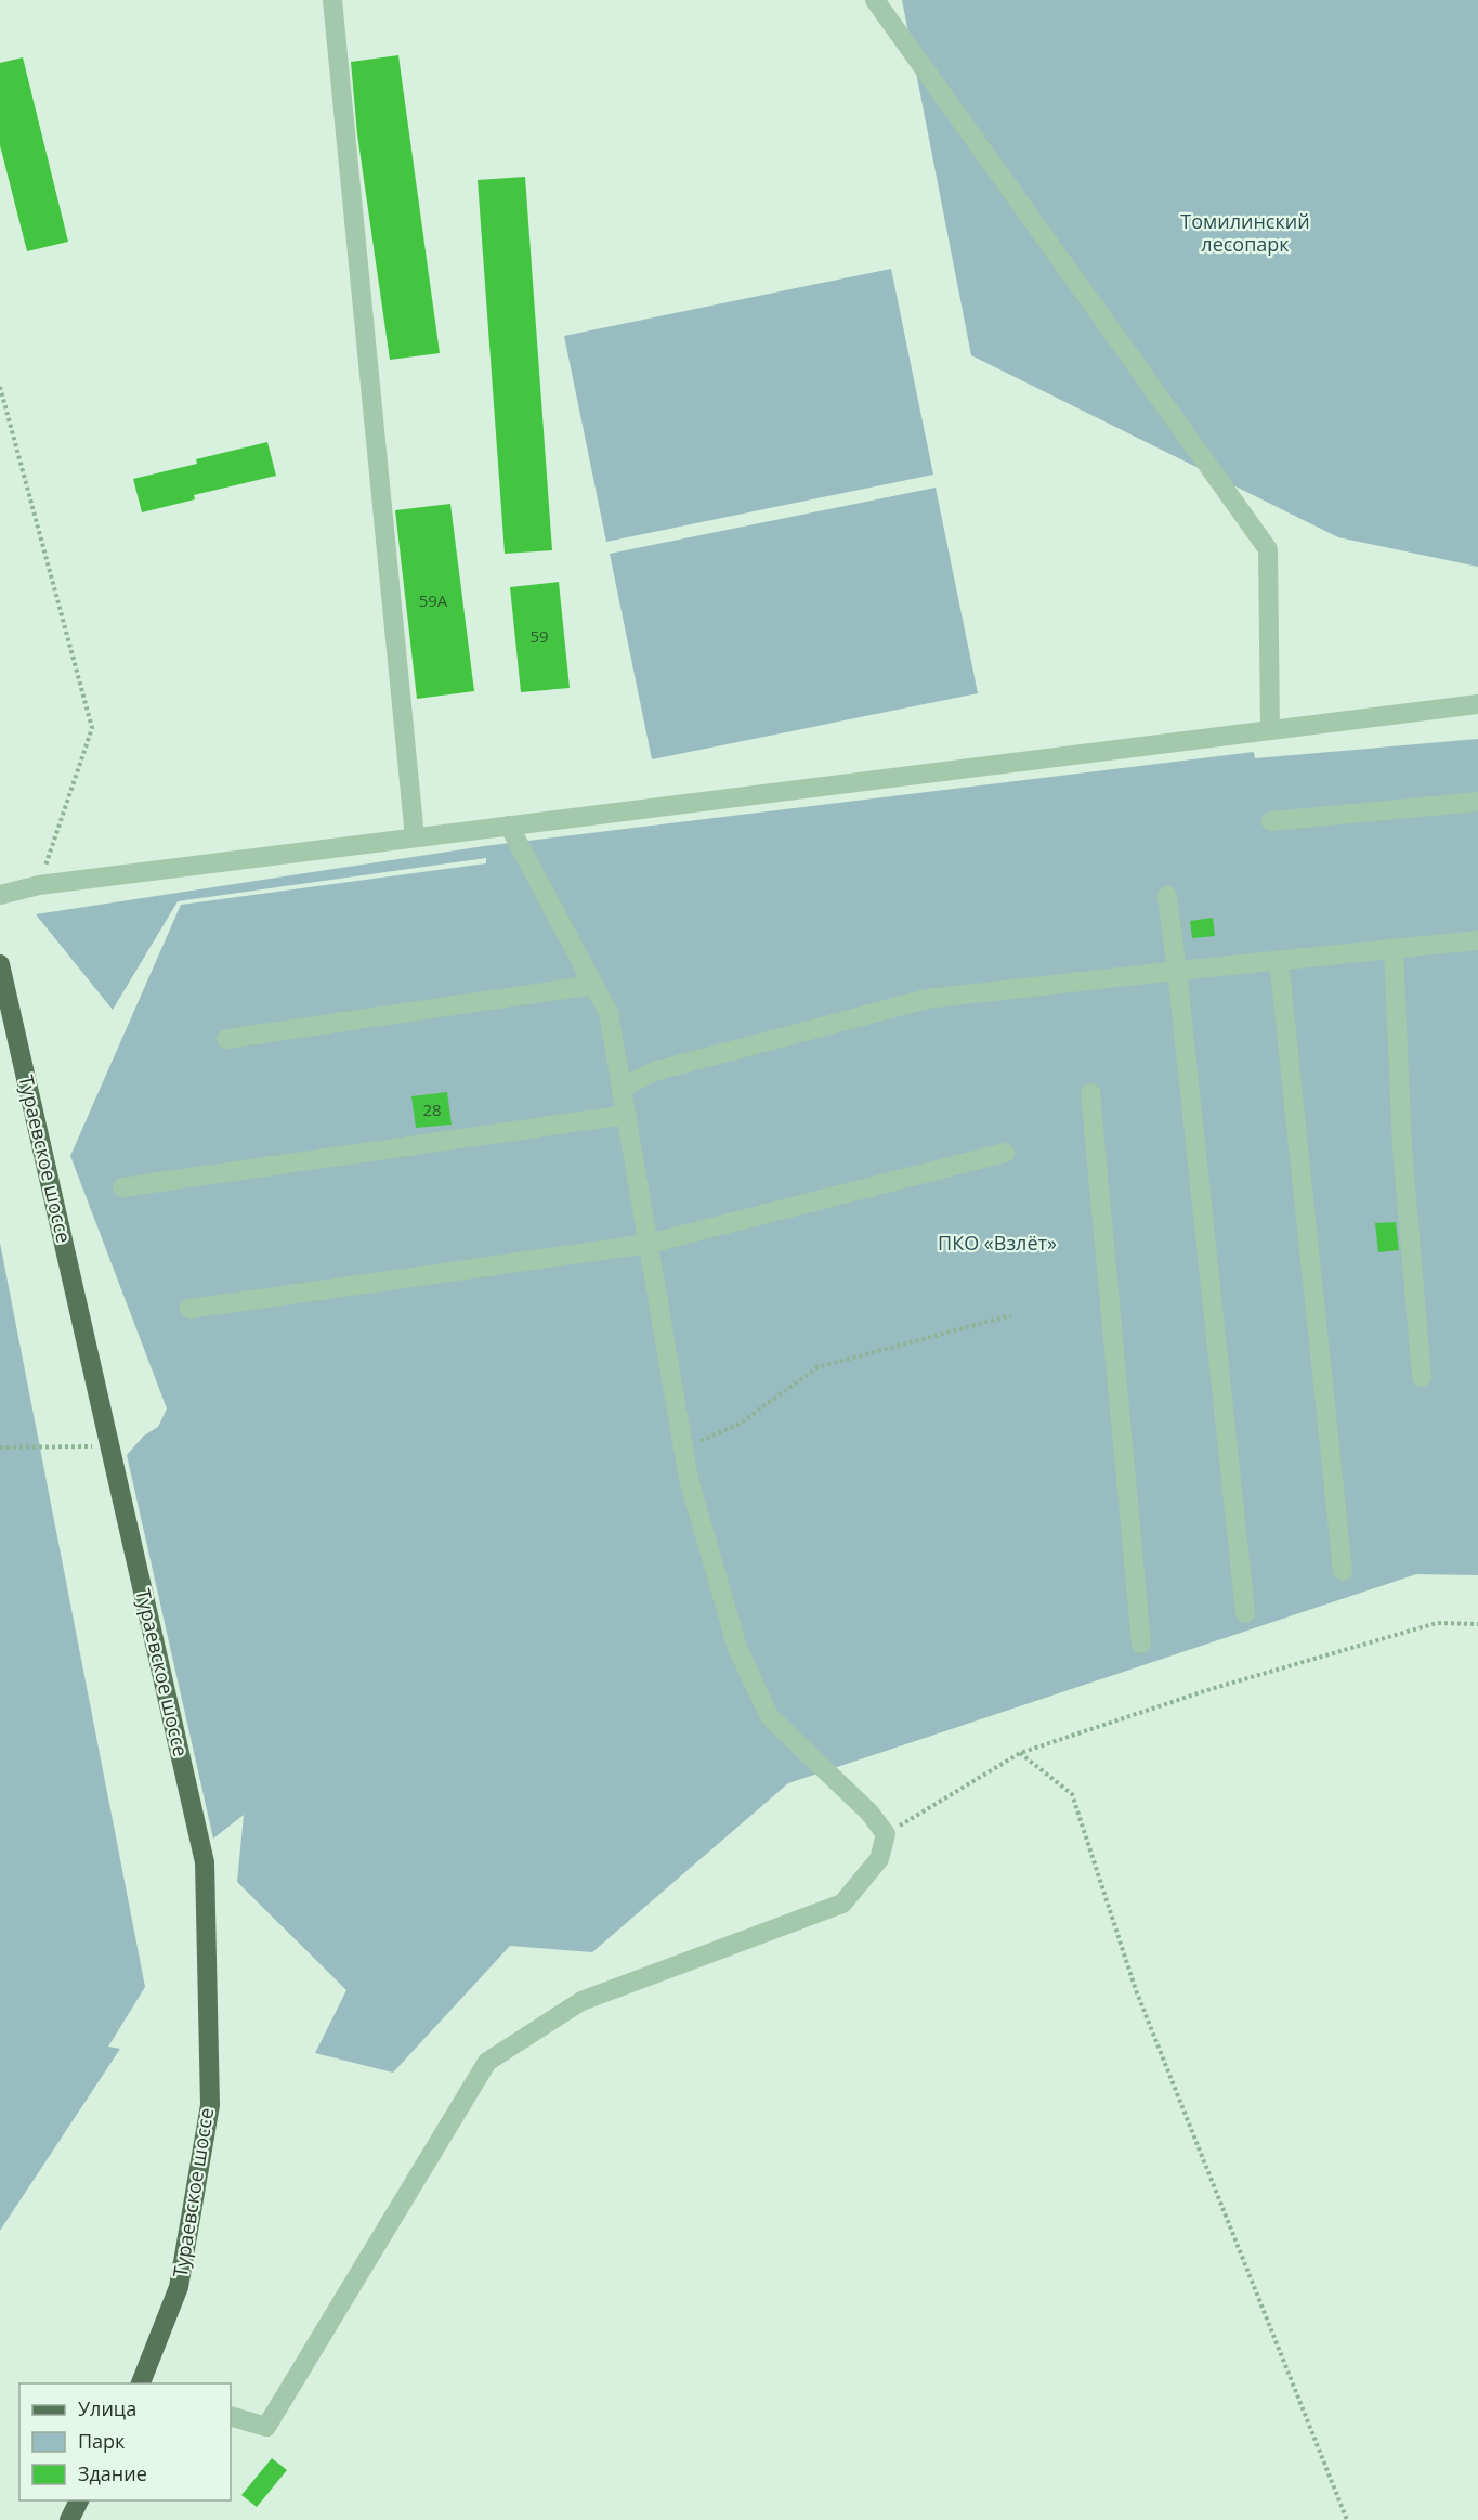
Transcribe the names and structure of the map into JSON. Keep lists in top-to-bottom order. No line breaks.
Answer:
{"streets":{"main road":["Тураевское шоссе"]},"parks":["Томилинский лесопарк","ПКО «Взлёт»"],"house_numbers":["59А","59","28"],"legend":["Улица","Парк","Здание"]}
